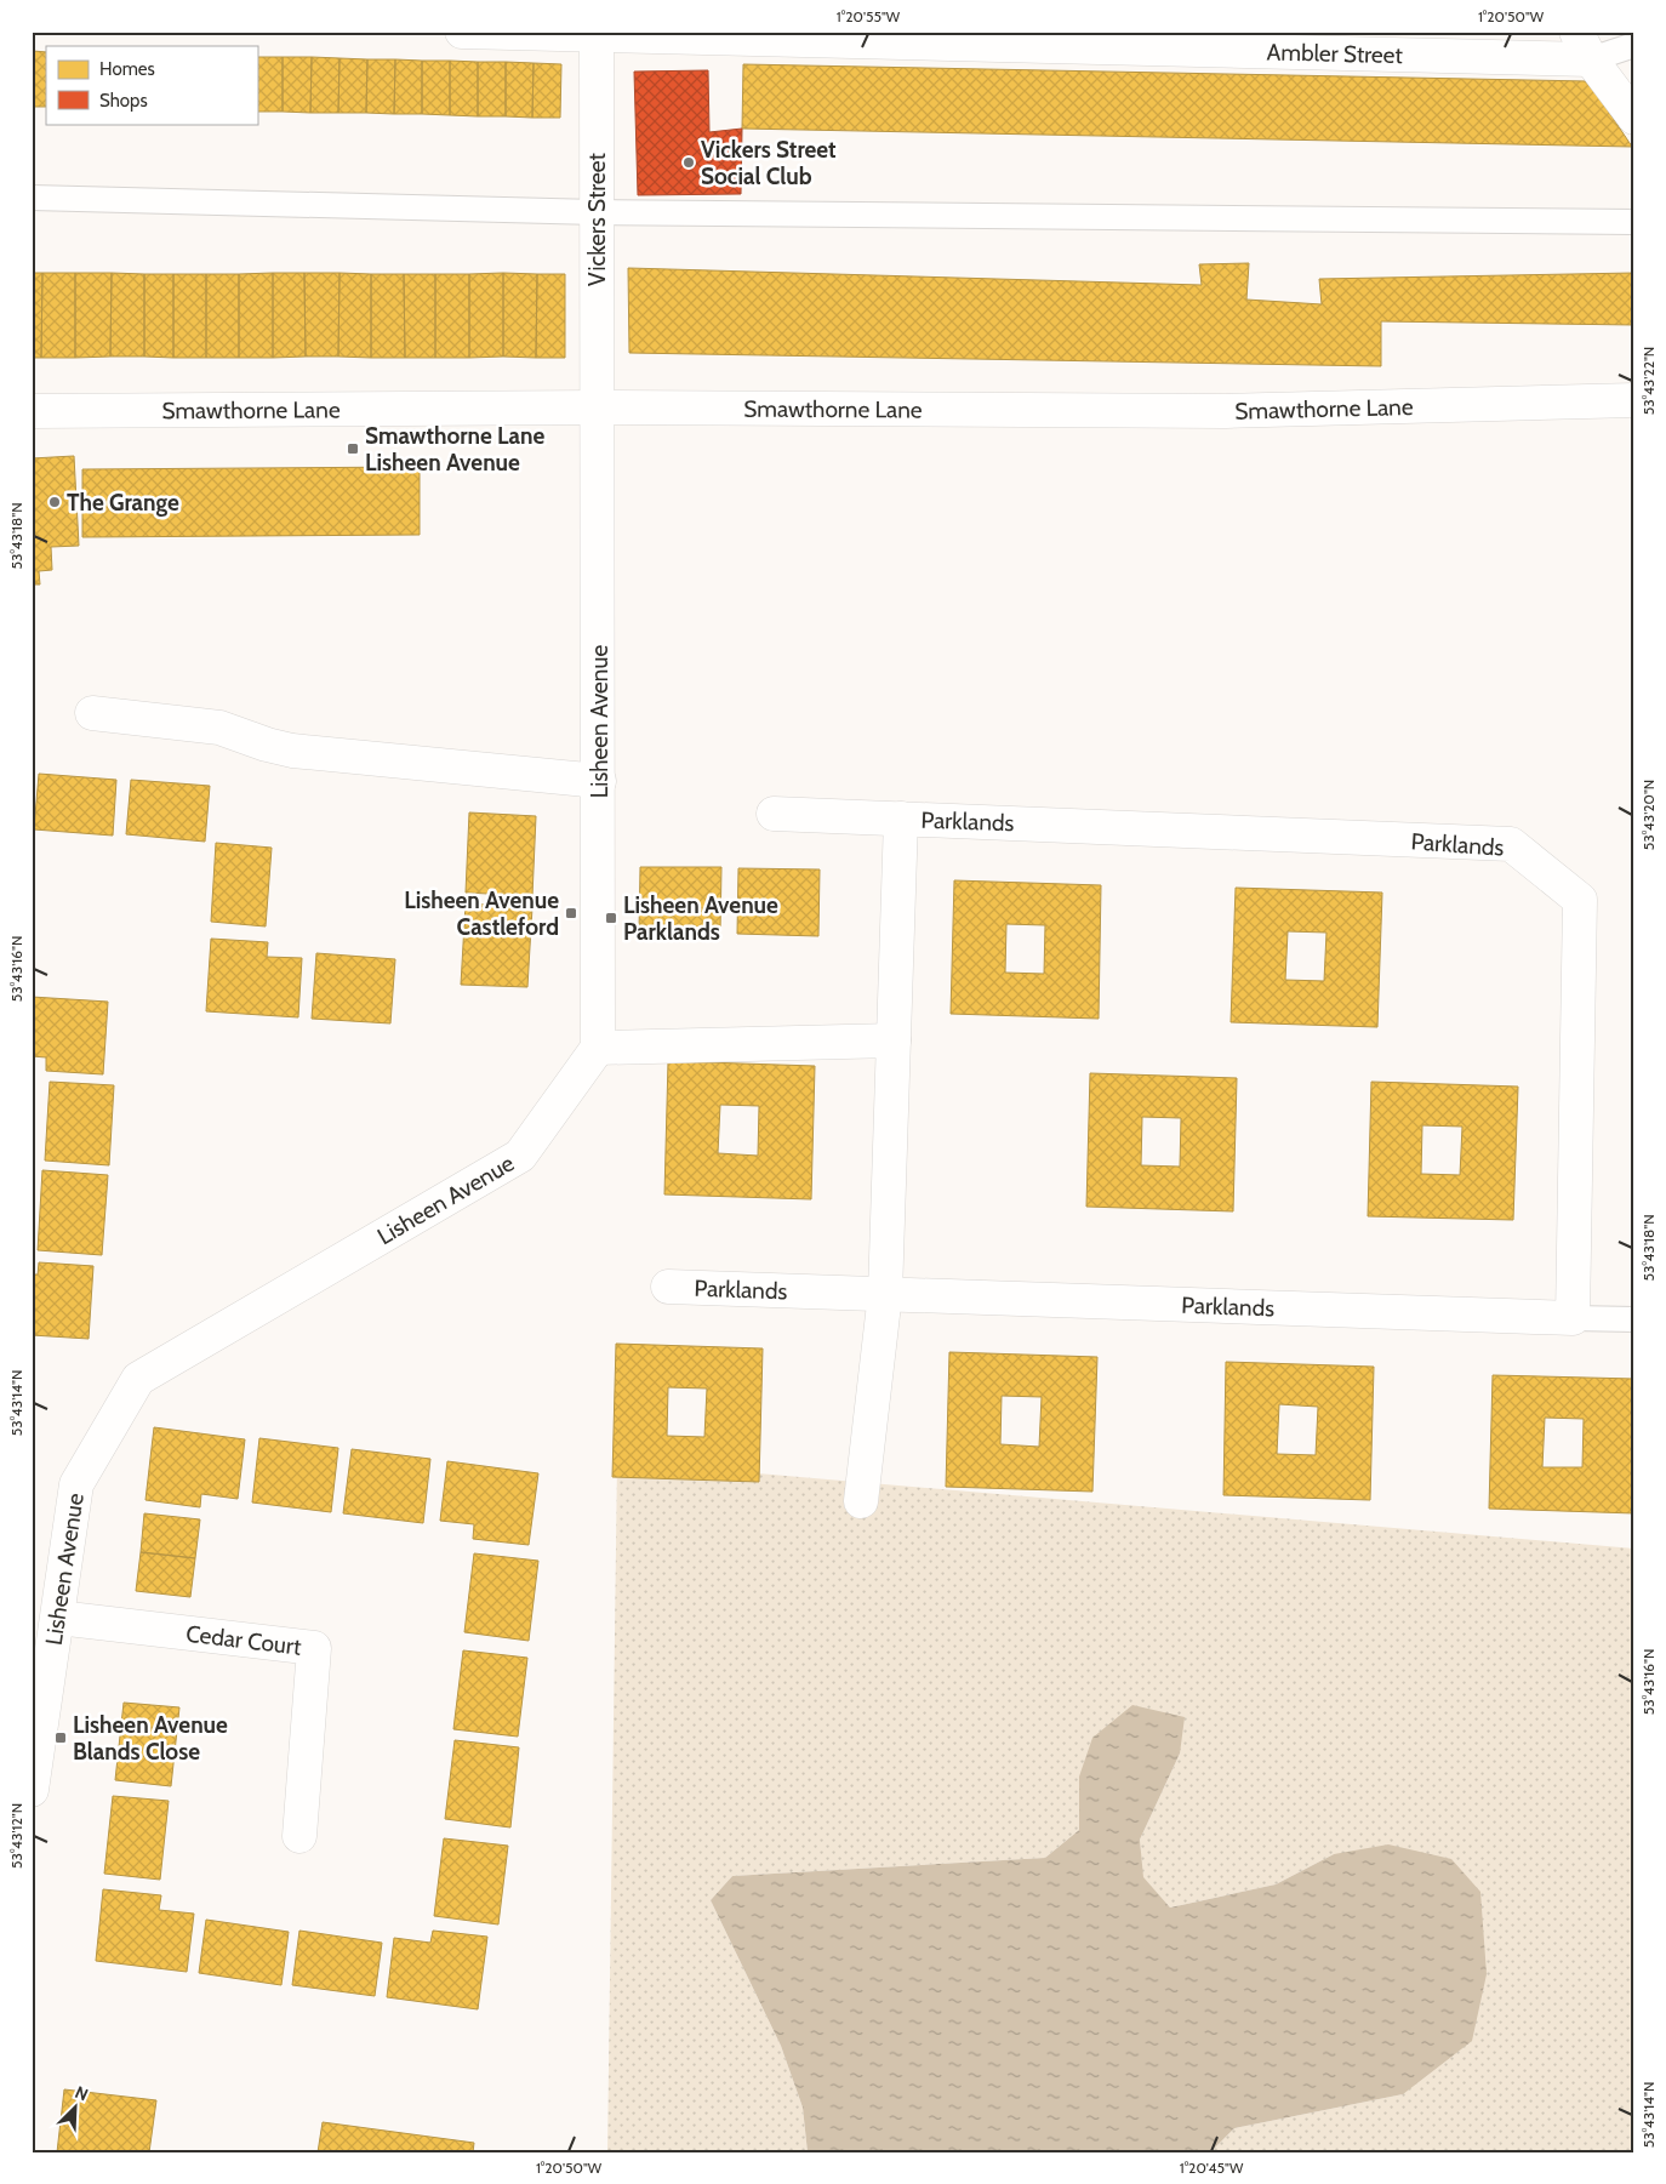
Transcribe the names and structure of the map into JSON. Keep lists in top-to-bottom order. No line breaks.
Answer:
{"streets":{"street":["Ambler Street","Vickers Street","Smawthorne Lane","Lisheen Avenue","Parklands","Cedar Court"]},"crossings":[["Ambler Street","Vickers Street"],["Vickers Street","Smawthorne Lane"],["Vickers Street","Lisheen Avenue"],["Smawthorne Lane","Lisheen Avenue"],["Lisheen Avenue","Cedar Court"]],"places":{"other":["Vickers Street Social Club","The Grange"],"transit":["Smawthorne Lane Lisheen Avenue","Lisheen Avenue Castleford","Lisheen Avenue Parklands","Lisheen Avenue Blands Close"]},"legend":["Homes","Shops"],"north":"top right","coordinates":["1°20'55\"W","1°20'50\"W","53°43'22\"N","53°43'18\"N","53°43'20\"N","53°43'16\"N","53°43'14\"N","53°43'12\"N","1°20'45\"W"]}
